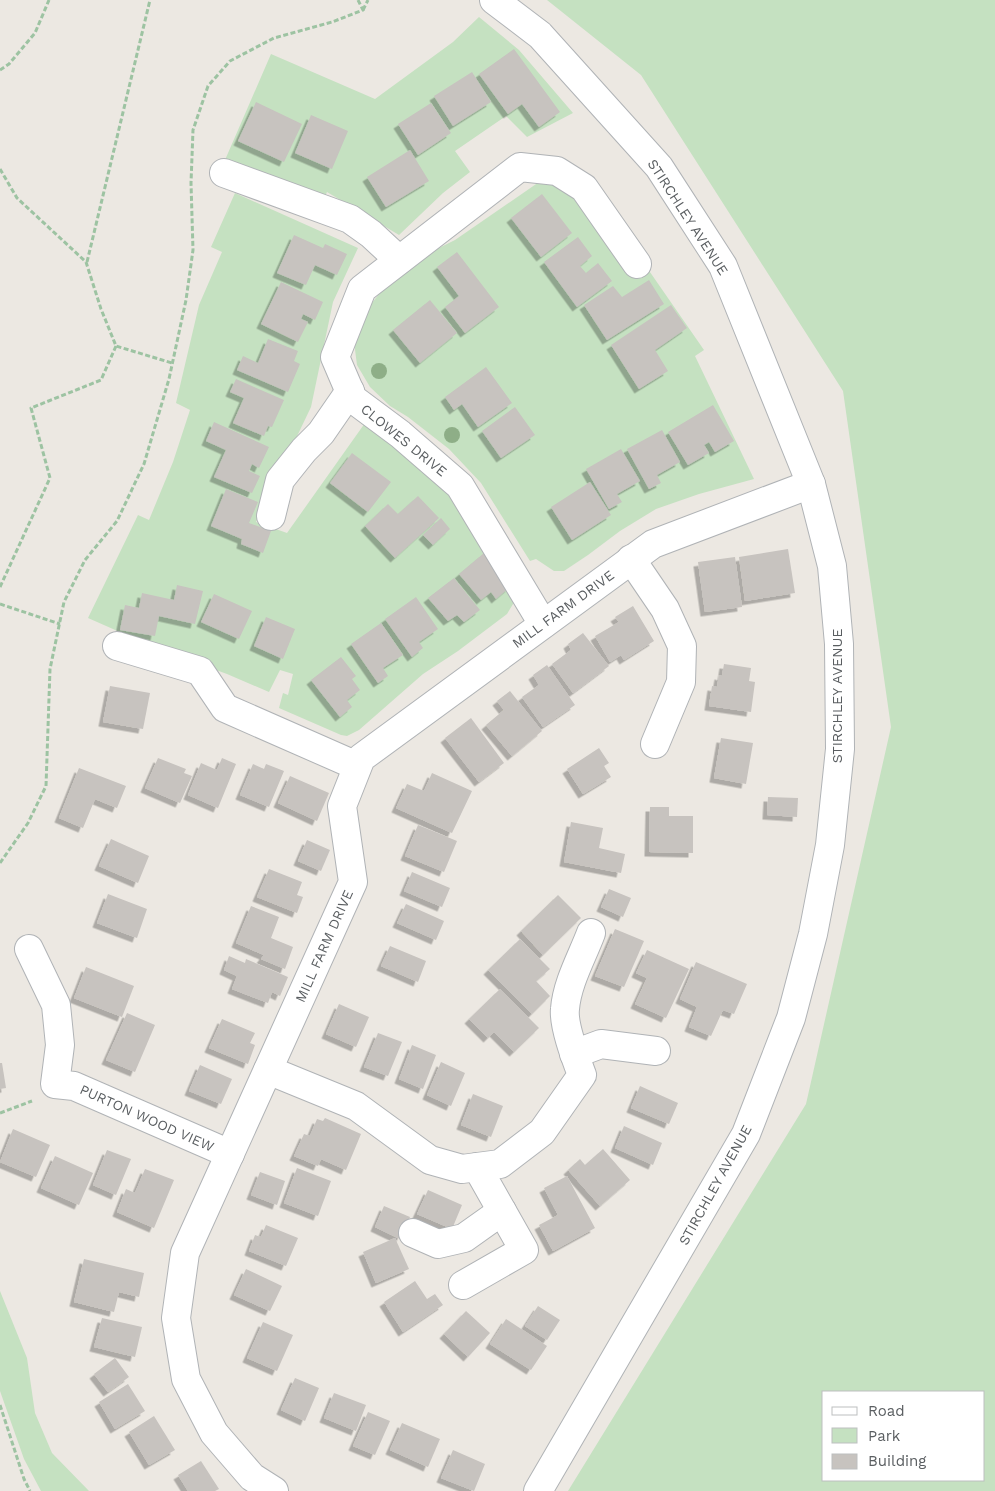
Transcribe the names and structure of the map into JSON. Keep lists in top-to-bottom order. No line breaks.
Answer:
{"streets":{"street":["STIRCHLEY AVENUE","CLOWES DRIVE","MILL FARM DRIVE","PURTON WOOD VIEW"]},"crossings":[["STIRCHLEY AVENUE","MILL FARM DRIVE"],["CLOWES DRIVE","MILL FARM DRIVE"],["MILL FARM DRIVE","PURTON WOOD VIEW"]],"legend":["Road","Park","Building"]}
